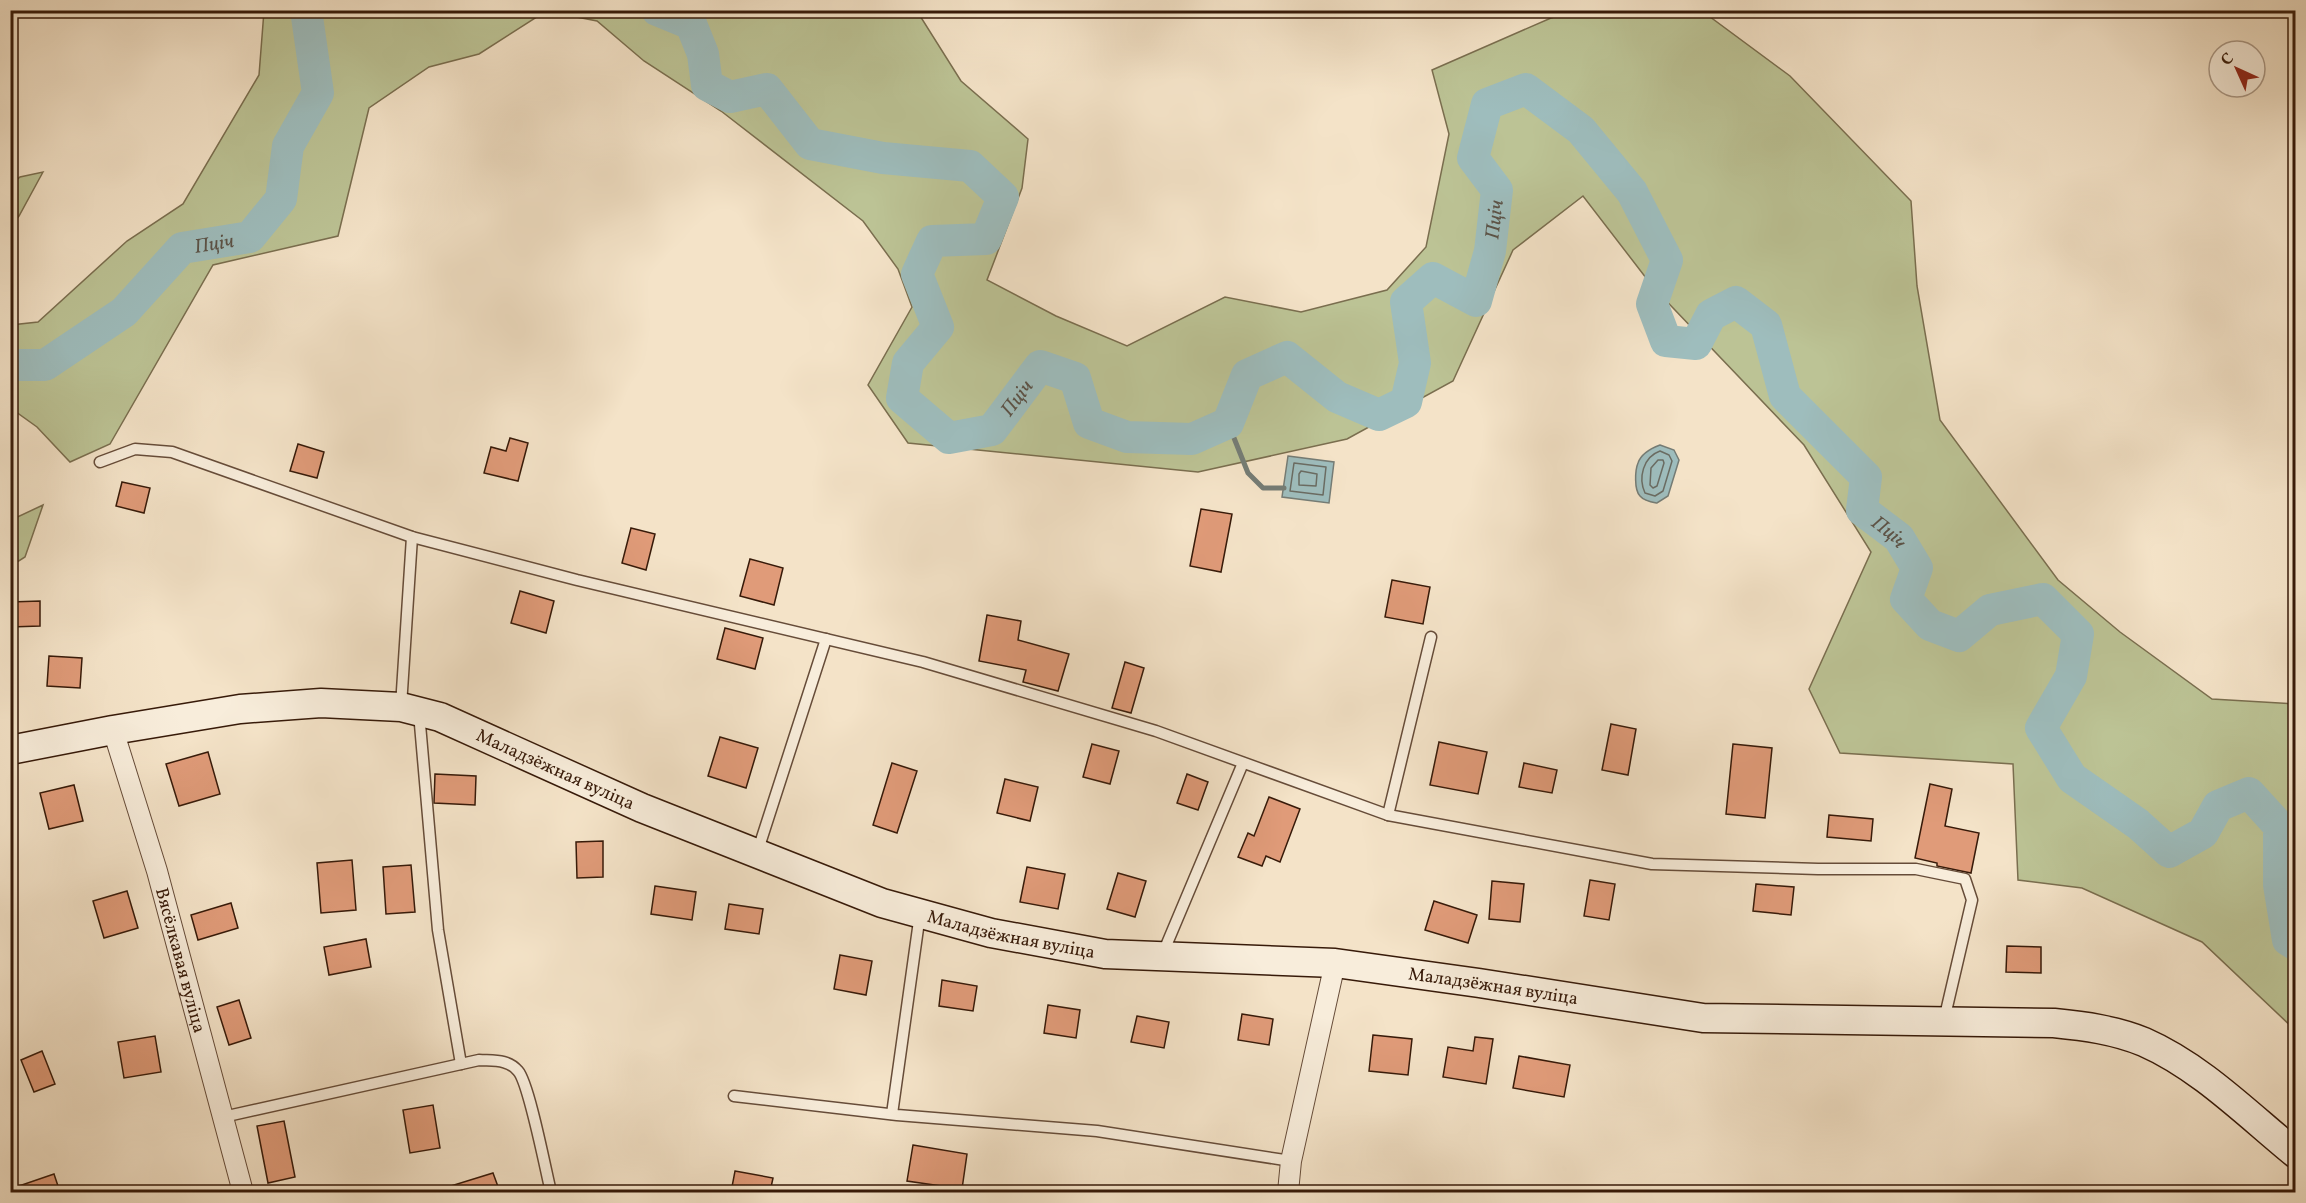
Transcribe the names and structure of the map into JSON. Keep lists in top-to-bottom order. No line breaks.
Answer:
{"streets":{"street":["Маладзёжная вуліца","Вясёлкавая вуліца"]},"crossings":[["Маладзёжная вуліца","Вясёлкавая вуліца"]],"water":["Пціч"],"north":"top left"}
